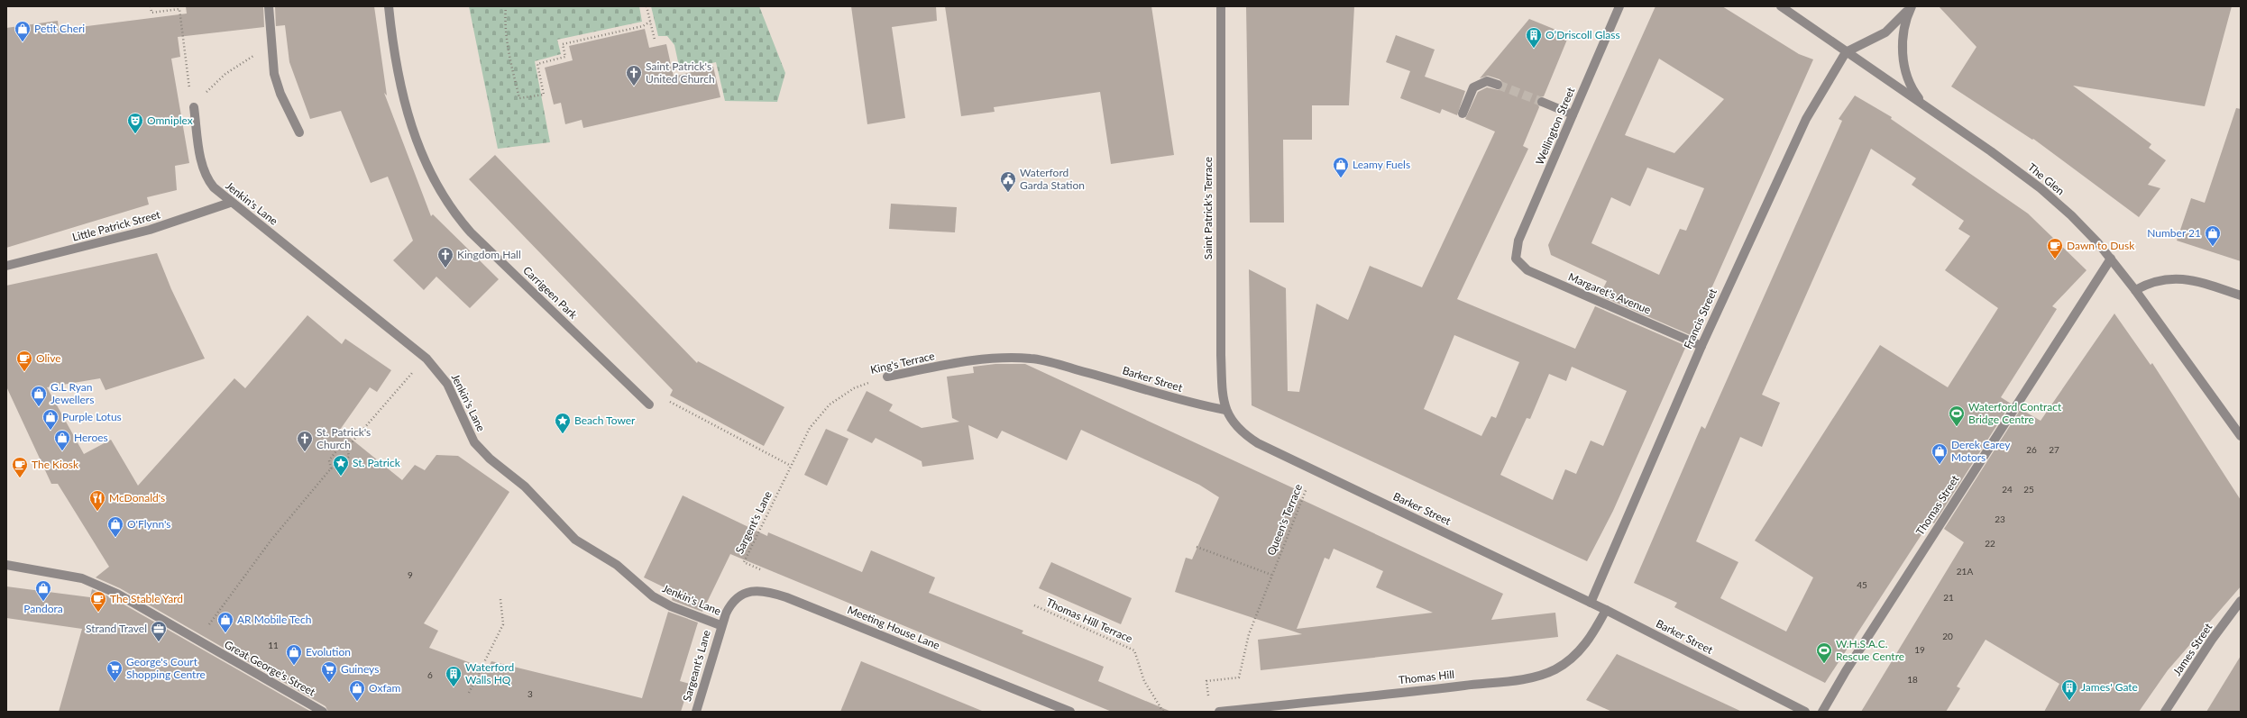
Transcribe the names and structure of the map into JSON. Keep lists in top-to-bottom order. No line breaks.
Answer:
{"streets":{"street":["Wellington Street","The Glen","Jenkin's Lane","Saint Patrick's Terrace","Little Patrick Street","Carrigeen Park","Margaret's Avenue","Francis Street","King's Terrace","Barker Street","Thomas Street","Meeting House Lane","James Street","Sargeant's Lane","Great George's Street","Thomas Hill"],"path":["Queen's Terrace","Sargent's Lane","Thomas Hill Terrace"]},"crossings":[["Wellington Street","Margaret's Avenue"],["The Glen","Francis Street"],["The Glen","Thomas Street"],["Jenkin's Lane","Little Patrick Street"],["Jenkin's Lane","Meeting House Lane"],["Jenkin's Lane","Sargeant's Lane"],["Saint Patrick's Terrace","Barker Street"],["Margaret's Avenue","Francis Street"],["Francis Street","Barker Street"],["King's Terrace","Barker Street"],["King's Terrace","Sargent's Lane"],["Barker Street","Queen's Terrace"],["Barker Street","Thomas Hill"],["Sargent's Lane","Meeting House Lane"],["Meeting House Lane","Sargeant's Lane"]],"places":{"shop":["Petit Cheri","Leamy Fuels","Number 21","G.L Ryan Jewellers","Purple Lotus","Heroes","Derek Carey Motors","O'Flynn's","Pandora","AR Mobile Tech","Evolution","Oxfam"],"building":["O’Driscoll Glass","Waterford Walls HQ","James' Gate"],"church":["Saint Patrick's United Church","Kingdom Hall","St. Patrick's Church"],"theatre":["Omniplex"],"public building":["Waterford Garda Station"],"cafe":["Dawn to Dusk","Olive","The Kiosk","The Stable Yard"],"sports":["Waterford Contract Bridge Centre","W.H.S.A.C. Rescue Centre"],"place":["Beach Tower","St. Patrick"],"restaurant":["McDonald's"],"office":["Strand Travel"],"supermarket":["George's Court Shopping Centre","Guineys"]},"house_numbers":["26","27","24","25","23","22","21A","9","45","21","20","11","19","6","18","3"]}
